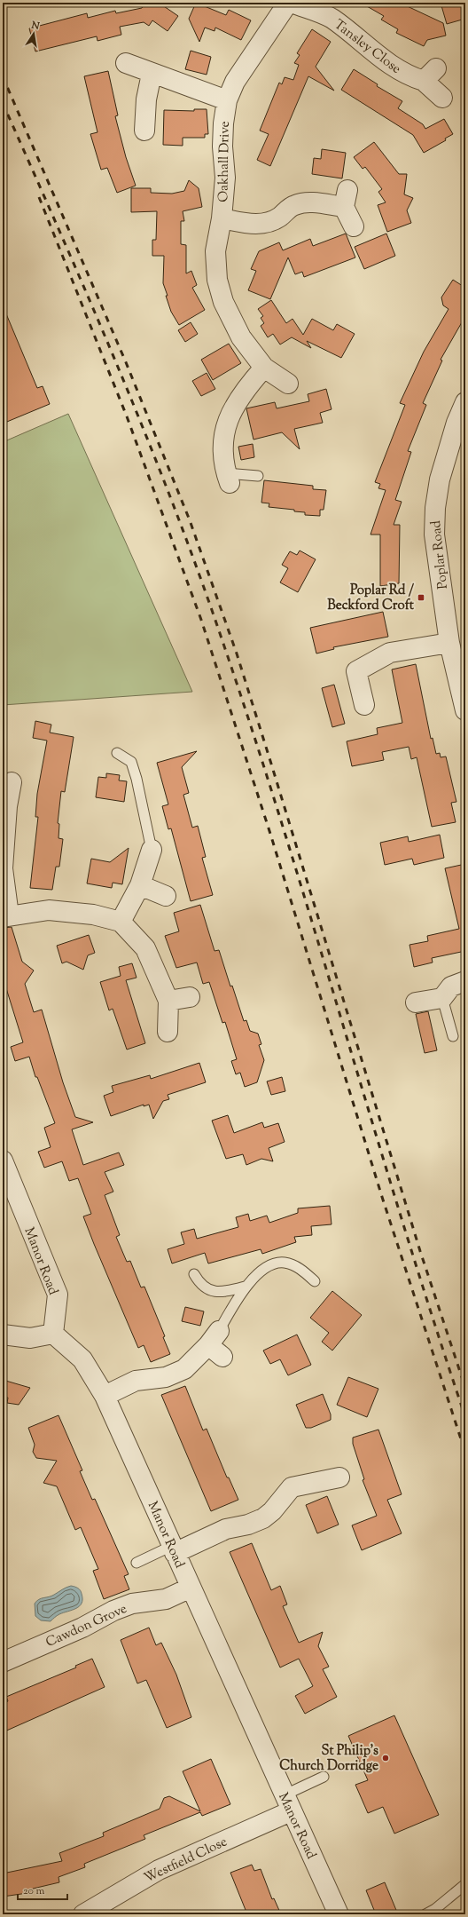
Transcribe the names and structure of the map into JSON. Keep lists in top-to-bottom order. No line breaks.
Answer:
{"streets":{"street":["Tansley Close","Oakhall Drive","Poplar Road","Manor Road","Cawdon Grove","Westfield Close"]},"crossings":[["Manor Road","Cawdon Grove"],["Manor Road","Westfield Close"]],"places":{"transit":["Poplar Rd / Beckford Croft"],"other":["St Philip's Church Dorridge"]},"scale_bar":"20 m","north":"top"}
